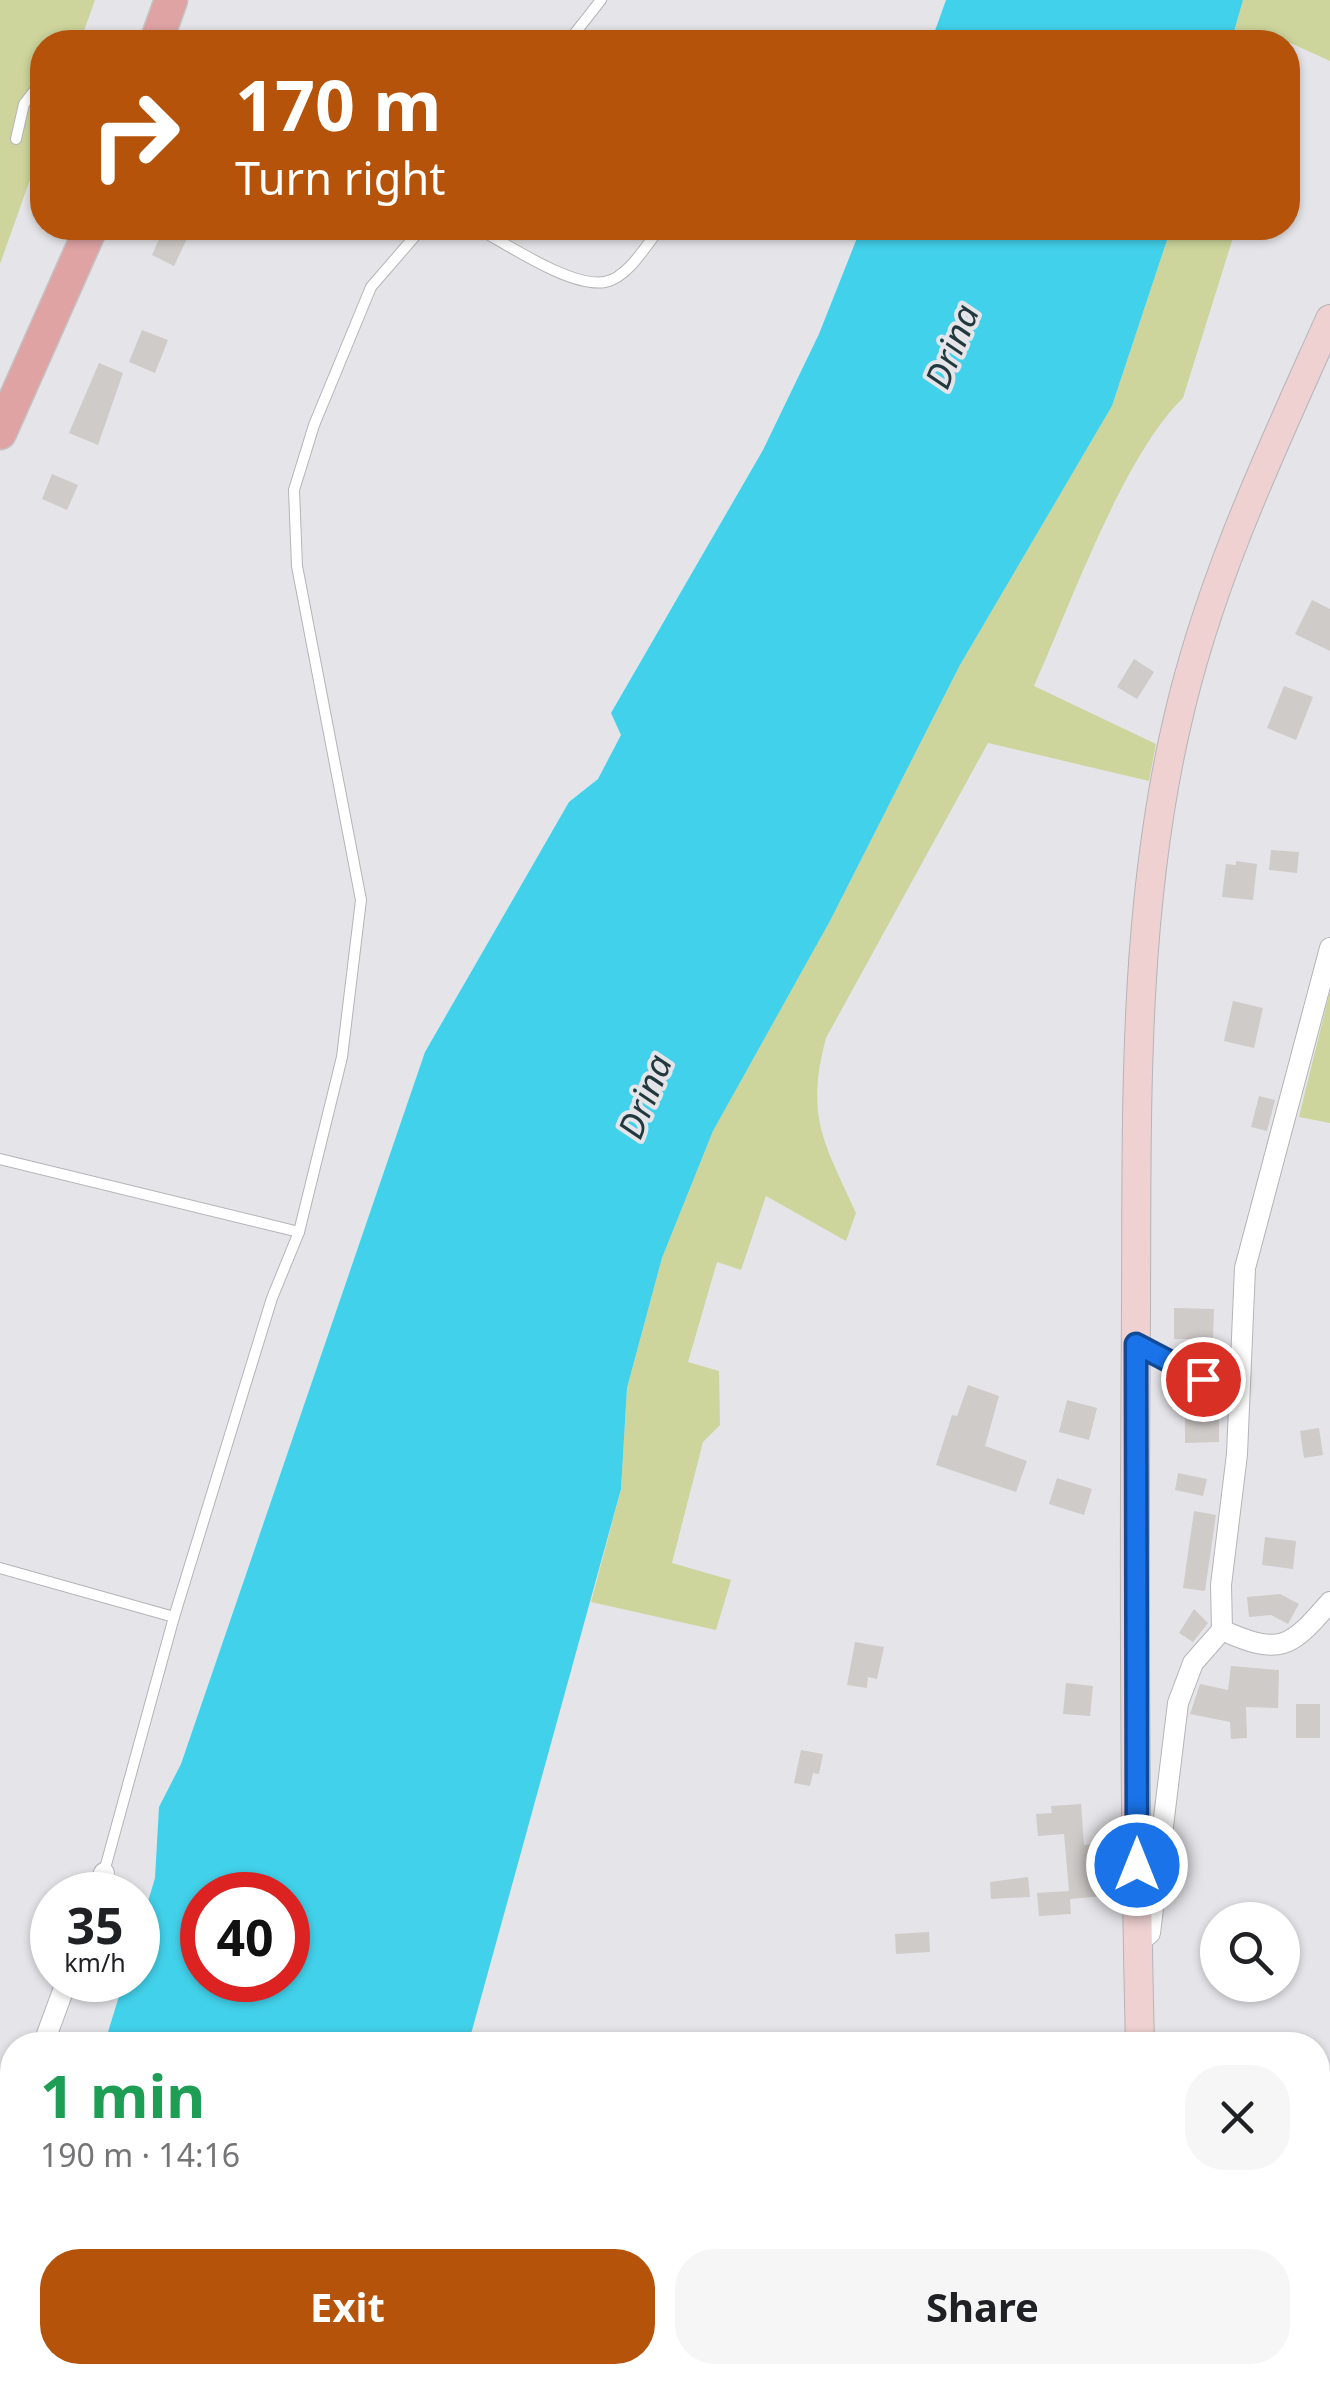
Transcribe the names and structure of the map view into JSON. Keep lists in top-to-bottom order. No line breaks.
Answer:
{"water":["Drina"],"page":{"turn":["170 m","Turn right"],"speed":"35 km/h","limit":"40","heading":["1 min","190 m · 14:16"],"buttons":["Exit","Share"]}}
